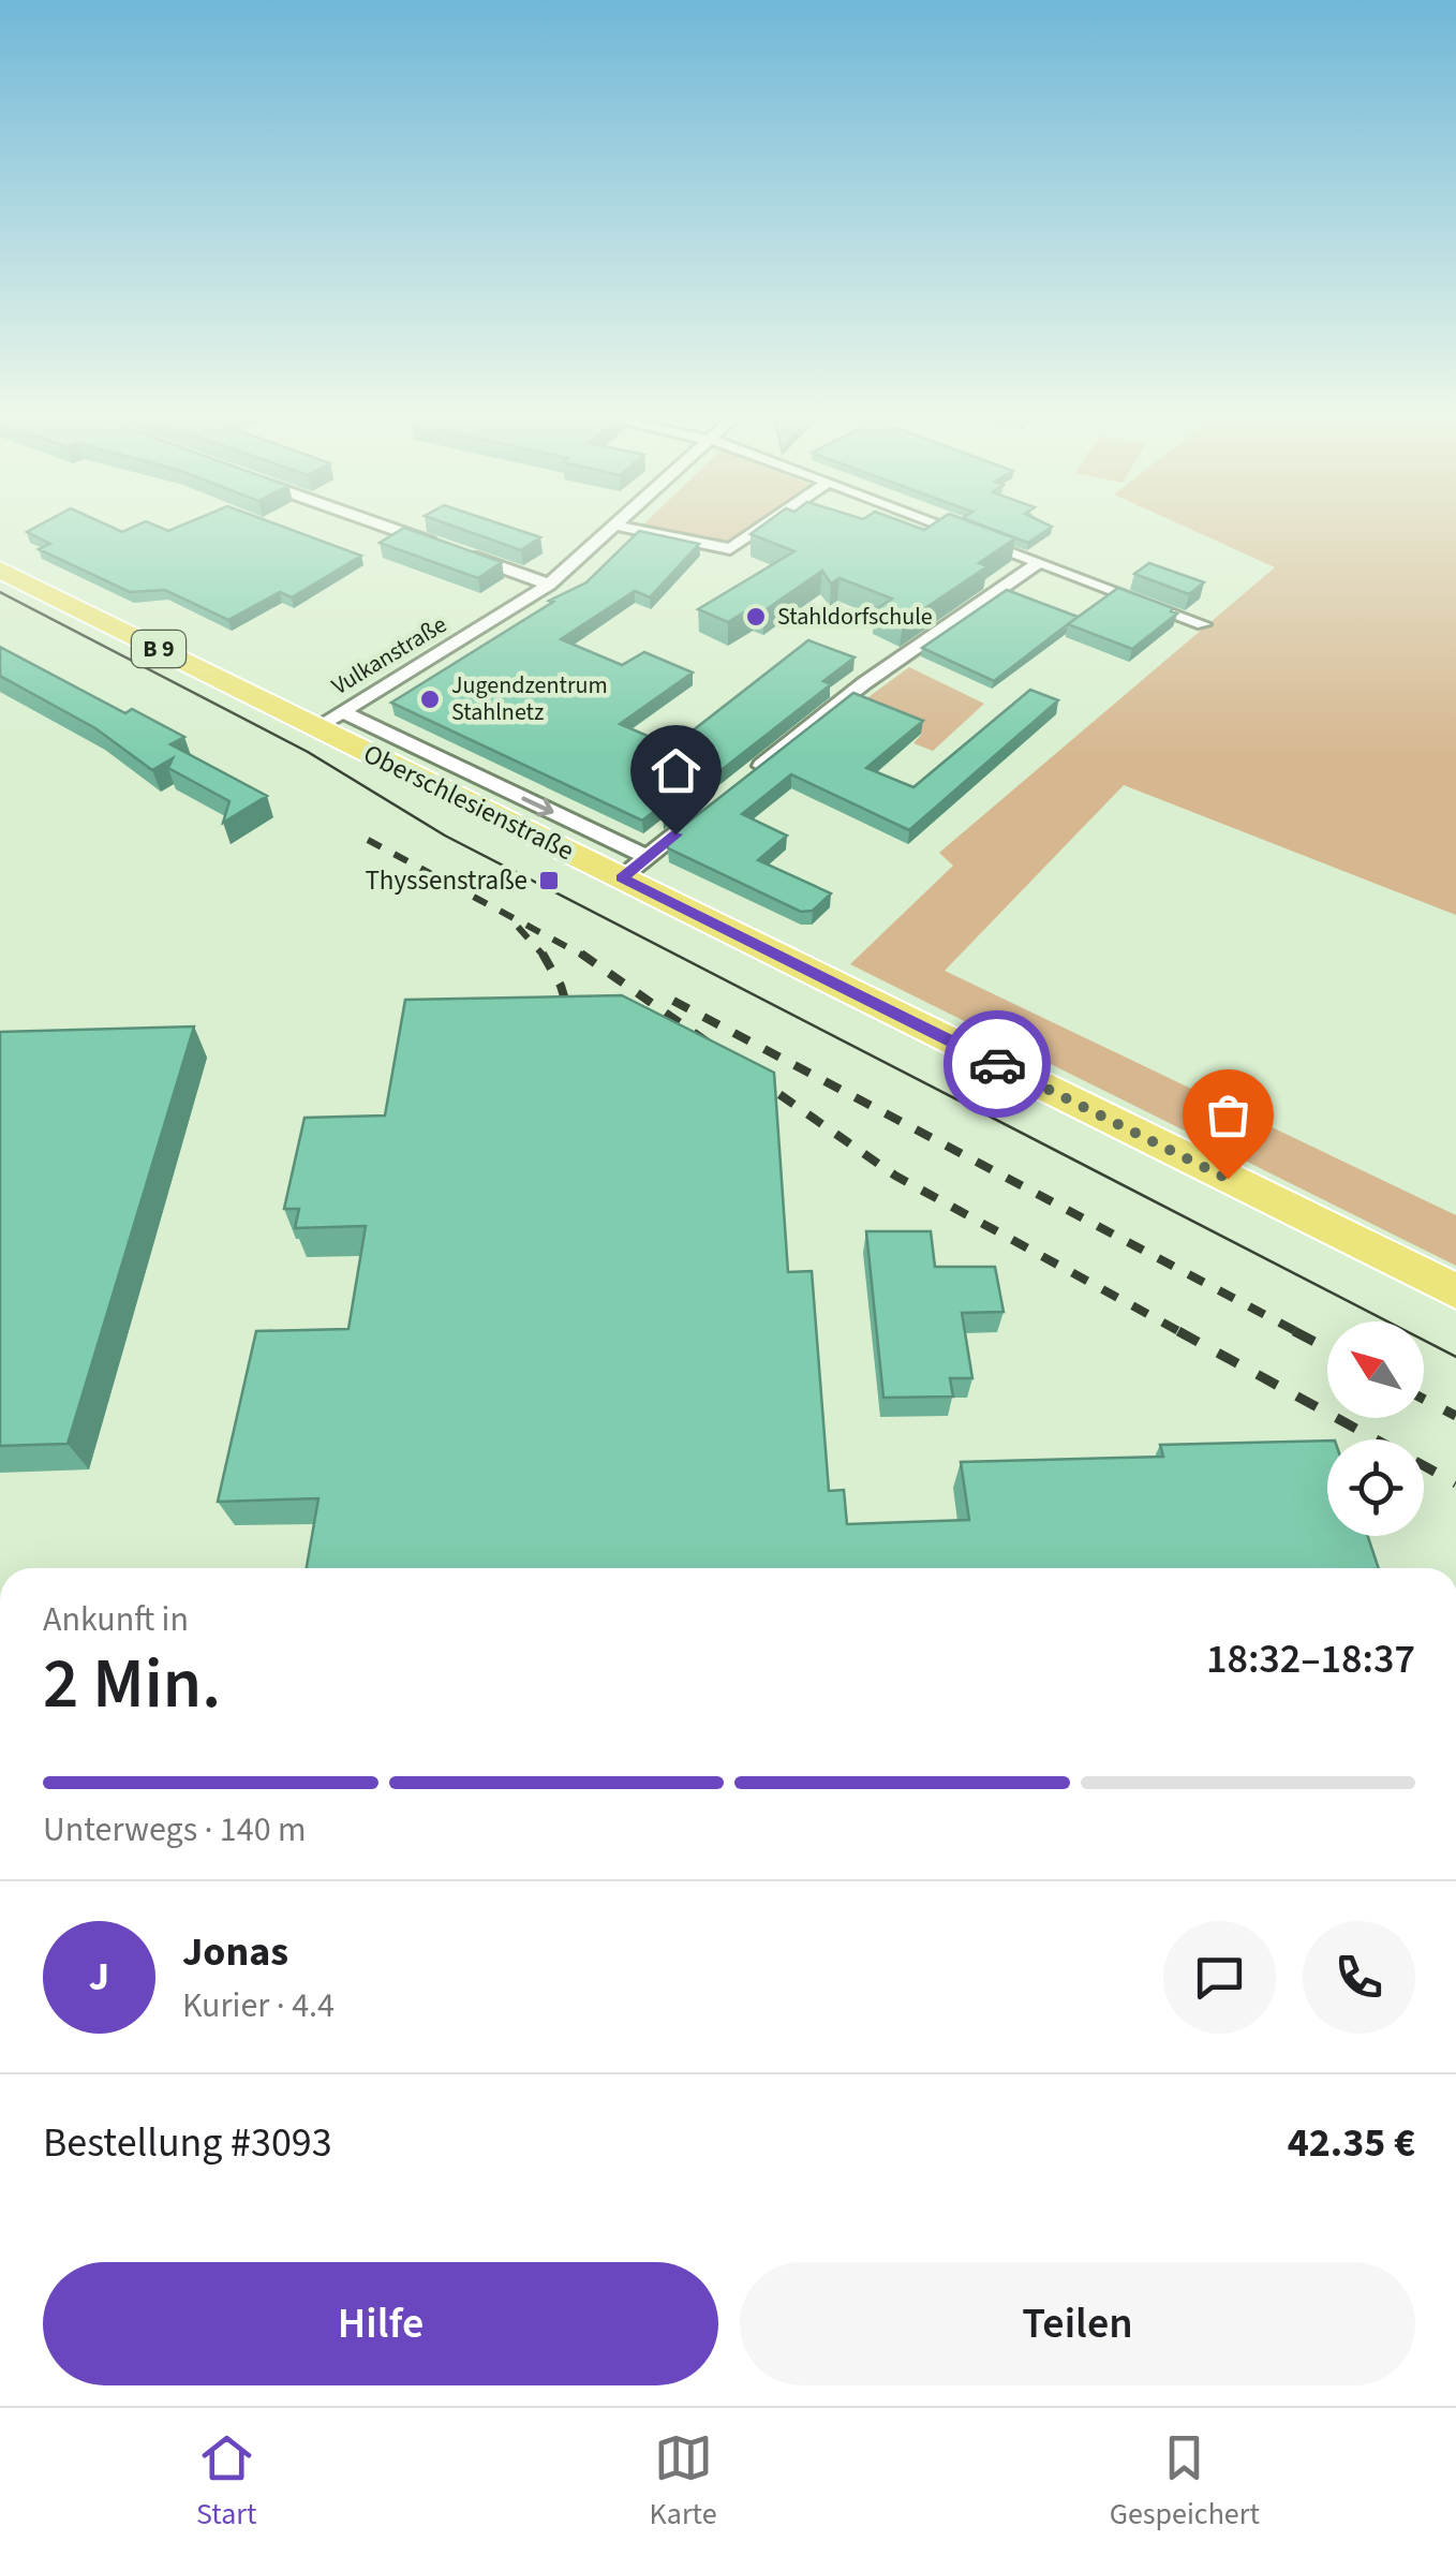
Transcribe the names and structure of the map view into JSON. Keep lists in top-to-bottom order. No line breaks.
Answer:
{"streets":{"main road":["B 9","Oberschlesienstraße"],"street":["Vulkanstraße"]},"crossings":[["Vulkanstraße","Oberschlesienstraße"]],"places":{"other":["Stahldorfschule","Jugendzentrum Stahlnetz"],"transit":["Thyssenstraße"]},"north":"top left","page":{"heading":["2 Min.","Ankunft in","18:32–18:37"],"panel":["Jonas","Kurier · 4.4","Bestellung #3093","42.35 €"],"bar":"Unterwegs · 140 m","round":"J","buttons":["Hilfe","Teilen"],"tabs":["Start","Karte","Gespeichert"]}}
